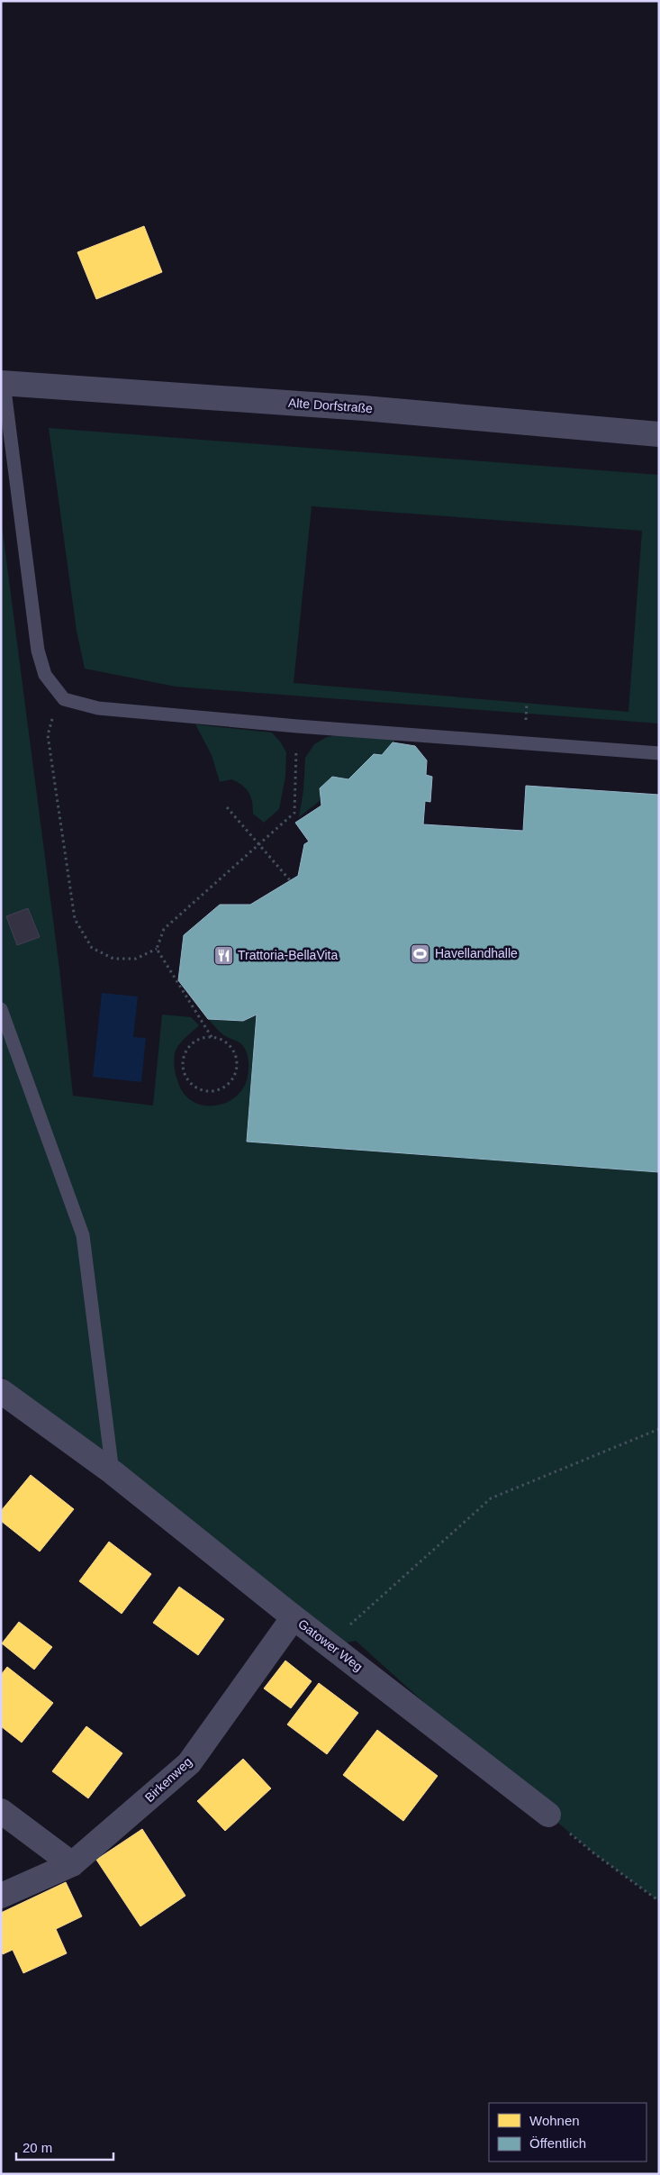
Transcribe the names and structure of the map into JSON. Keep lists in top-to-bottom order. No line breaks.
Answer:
{"streets":{"street":["Alte Dorfstraße","Gatower Weg","Birkenweg"]},"crossings":[["Gatower Weg","Birkenweg"]],"places":{"sports":["Havellandhalle"],"restaurant":["Trattoria-BellaVita"]},"legend":["Wohnen","Öffentlich"],"scale_bar":"20 m"}
